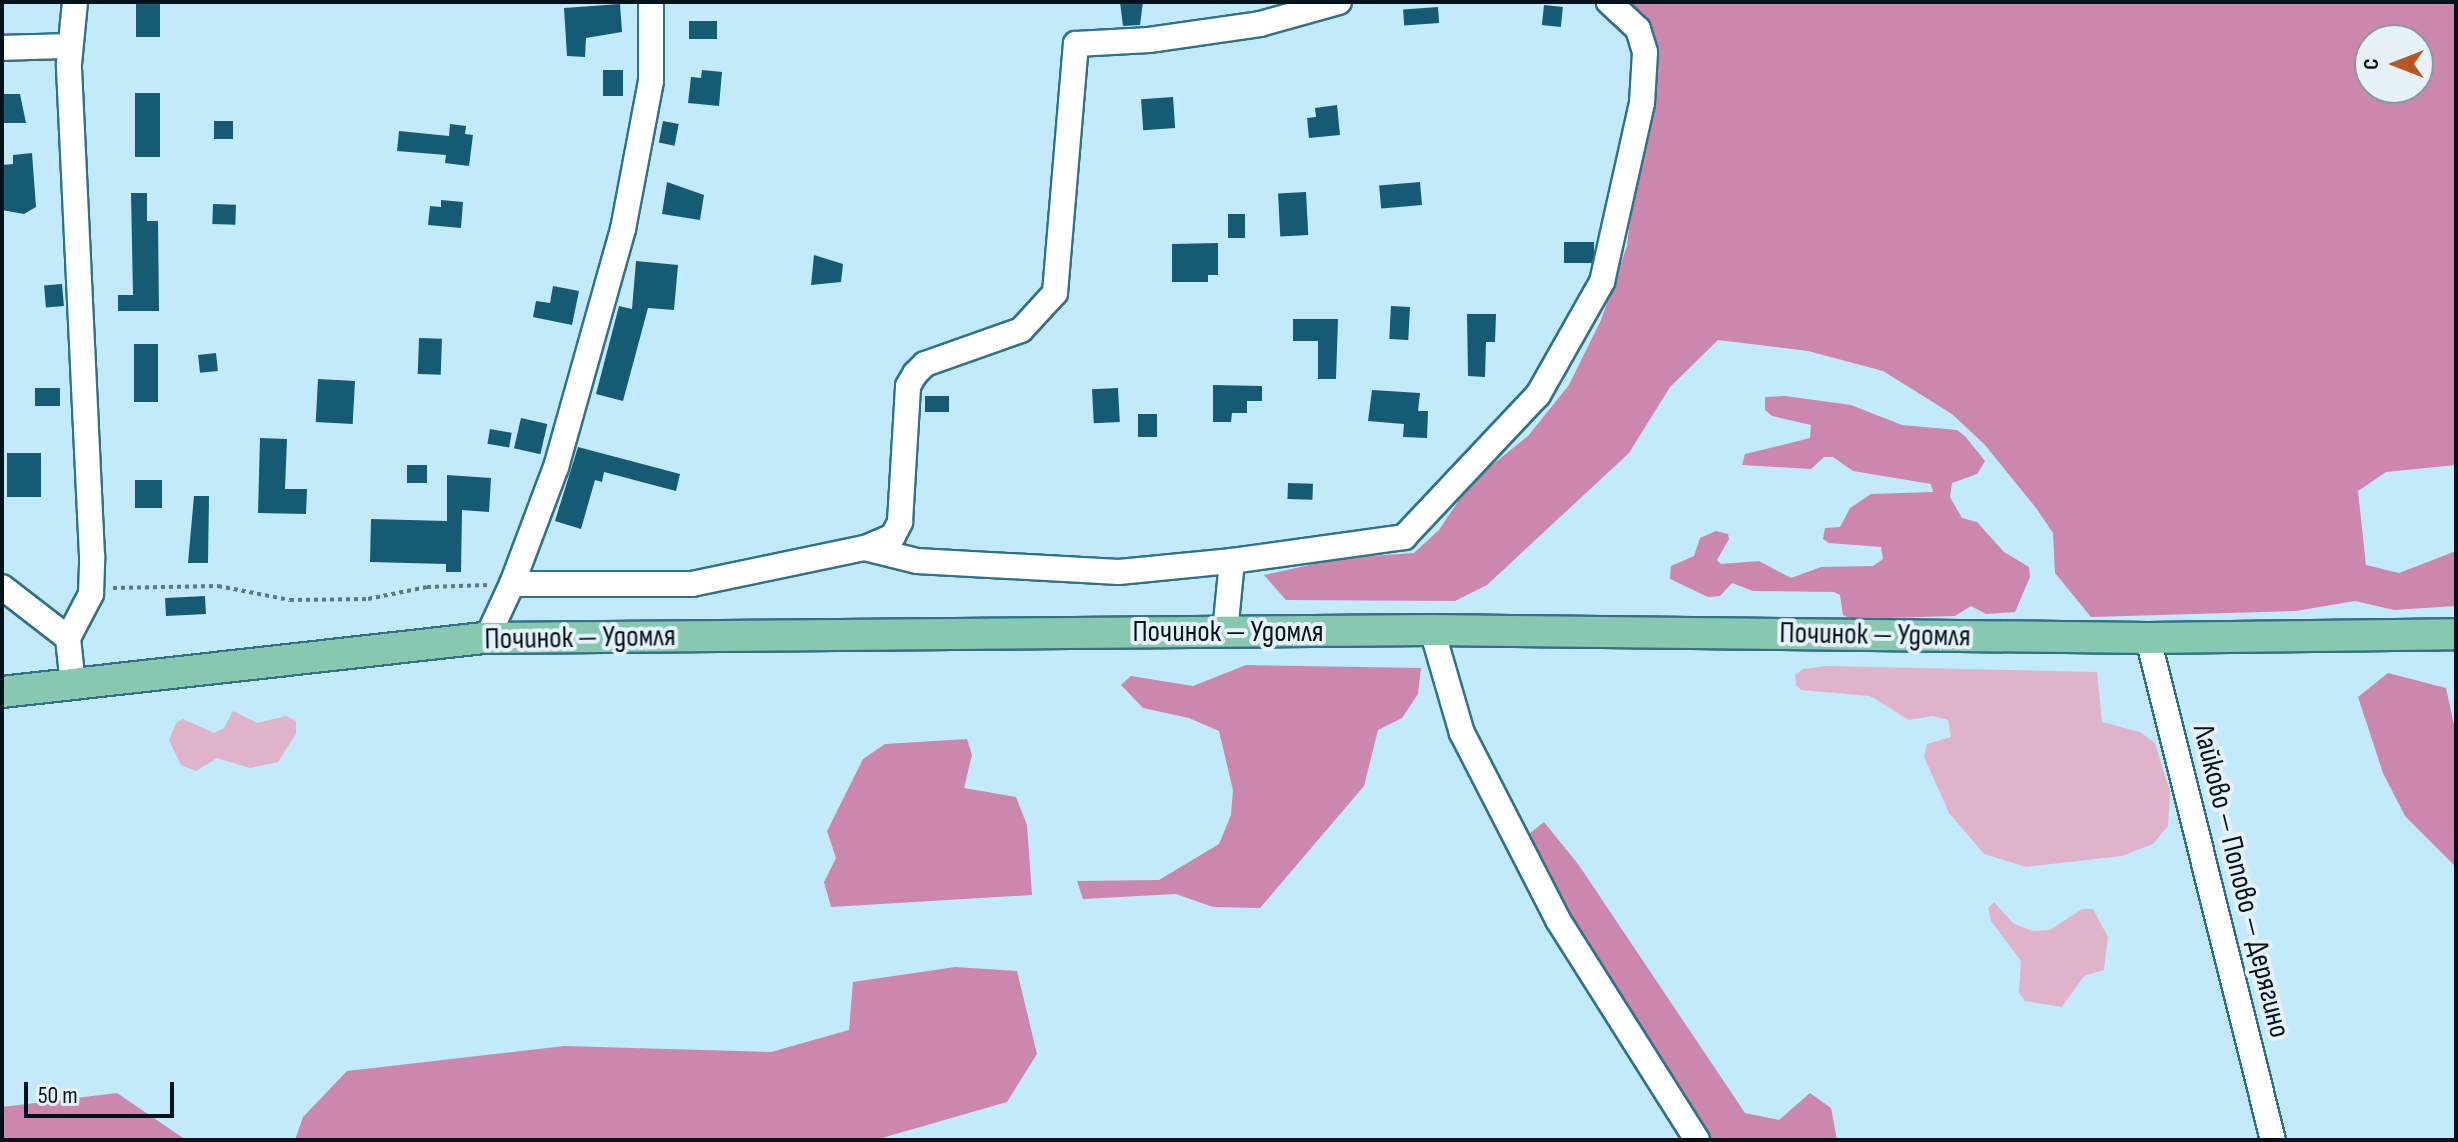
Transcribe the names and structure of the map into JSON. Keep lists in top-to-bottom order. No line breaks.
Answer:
{"streets":{"main road":["Починок — Удомля"],"street":["Лайково — Попово — Дерягино"]},"crossings":[["Починок — Удомля","Лайково — Попово — Дерягино"]],"scale_bar":"50 m","north":"left"}
